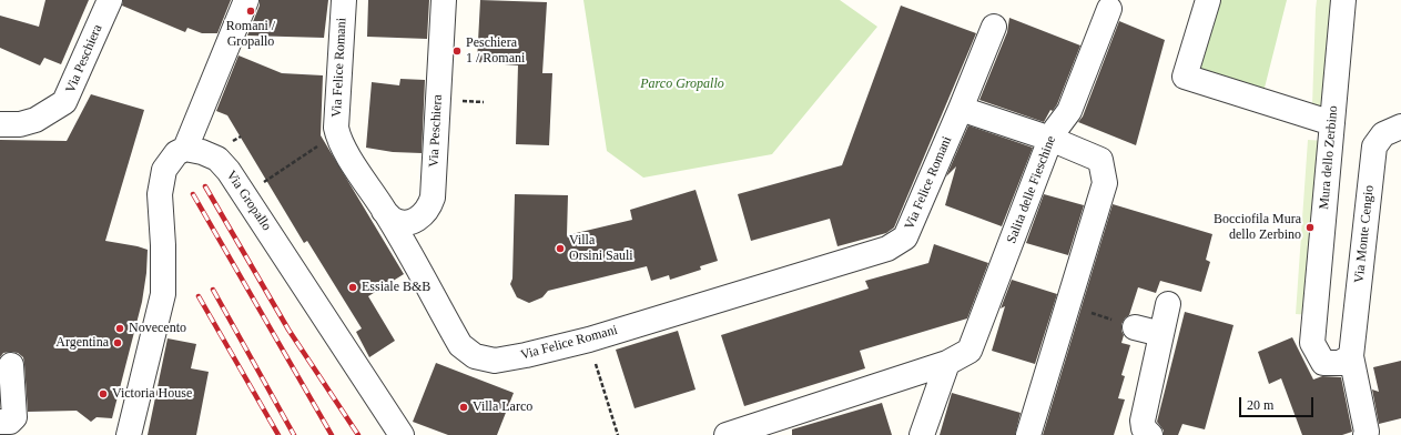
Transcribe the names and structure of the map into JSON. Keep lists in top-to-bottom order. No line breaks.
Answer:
{"streets":{"street":["Via Peschiera","Via Felice Romani","Mura dello Zerbino","Salita delle Fieschine","Via Gropallo","Via Monte Cengio"]},"crossings":[["Via Peschiera","Via Felice Romani"],["Mura dello Zerbino","Via Monte Cengio"]],"parks":["Parco Gropallo"],"places":["Romani / Gropallo","Peschiera 1 / Romani","Bocciofila Mura dello Zerbino","Villa Orsini Sauli","Essiale B&B","Novecento","Argentina","Victoria House","Villa Larco"],"scale_bar":"20 m"}
